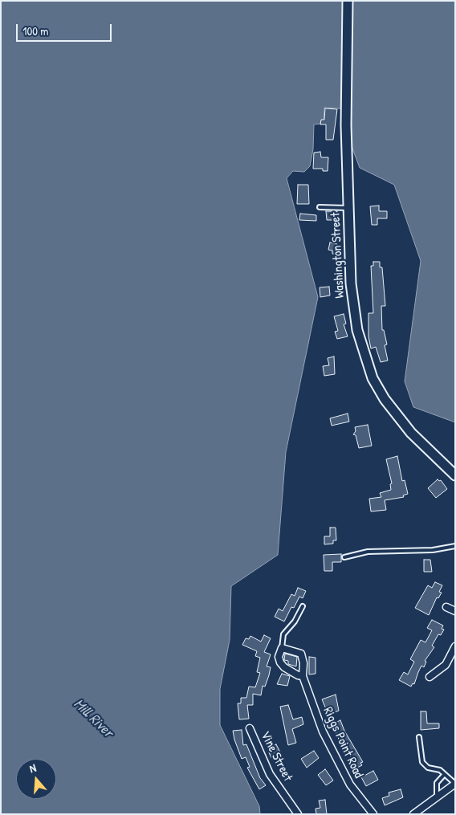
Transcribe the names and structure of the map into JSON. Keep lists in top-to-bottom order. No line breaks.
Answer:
{"streets":{"main road":["Washington Street"],"street":["Riggs Point Road","Vine Street"]},"water":["Mill River"],"scale_bar":"100 m","north":"top"}
